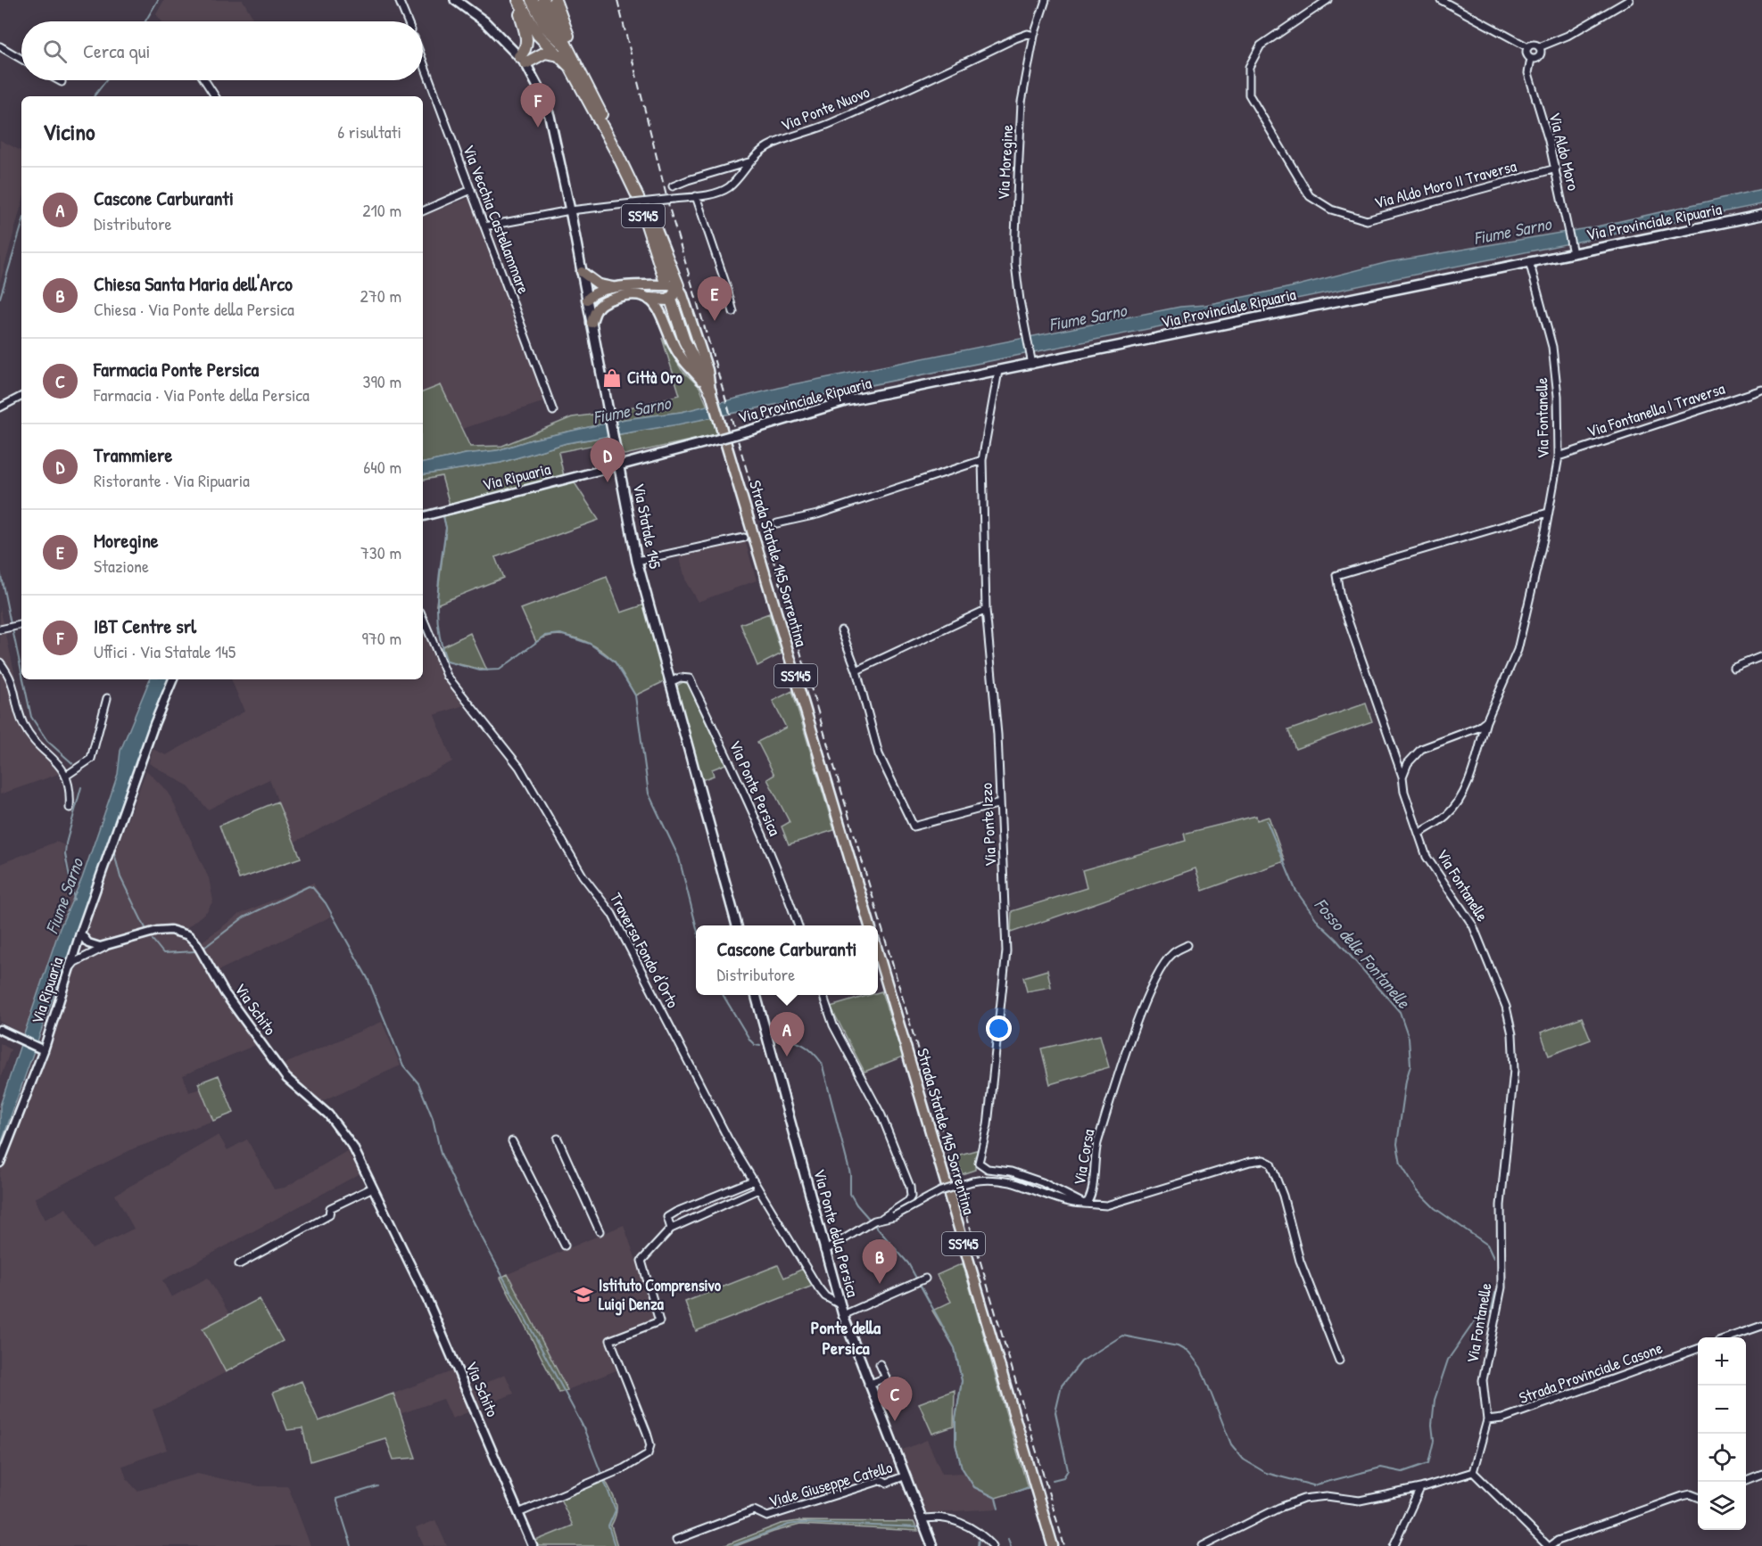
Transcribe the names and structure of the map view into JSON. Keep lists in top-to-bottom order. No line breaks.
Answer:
{"streets":{"highway":["SS145","Strada Statale 145 Sorrentina"],"main road":["Via Provinciale Ripuaria","Via Statale 145","Via Ponte della Persica"],"street":["Via Ponte Nuovo","Via Aldo Moro","Via Moregine","Via Aldo Moro II Traversa","Via Vecchia Castellammare","Via Fontanella I Traversa","Via Fontanelle","Via Ripuaria","Via Ponte Persica","Via Ponte Izzo","Traversa Fondo d'Orto","Via Schito","Via Corsa","Strada Provinciale Casone","Viale Giuseppe Catello"]},"crossings":[["Via Ponte Nuovo","Via Moregine"],["Via Ponte Nuovo","Via Vecchia Castellammare"],["Via Ponte Nuovo","Via Statale 145"],["Via Aldo Moro","Via Aldo Moro II Traversa"],["Via Aldo Moro","Via Provinciale Ripuaria"],["Via Moregine","Via Provinciale Ripuaria"],["SS145","Strada Statale 145 Sorrentina"],["Via Provinciale Ripuaria","Via Fontanelle"],["Via Provinciale Ripuaria","Via Ripuaria"],["Via Provinciale Ripuaria","Via Statale 145"],["Via Provinciale Ripuaria","Via Ponte Izzo"],["Via Fontanella I Traversa","Via Fontanelle"],["Via Fontanelle","Strada Provinciale Casone"],["Via Ripuaria","Via Statale 145"],["Via Statale 145","Via Ponte Persica"],["Via Ponte Izzo","Via Corsa"],["Traversa Fondo d'Orto","Via Ponte della Persica"],["Via Corsa","Via Ponte della Persica"],["Via Ponte della Persica","Viale Giuseppe Catello"]],"districts":["Ponte della Persica"],"water":["Fiume Sarno","Fosso delle Fontanelle"],"places":{"shop":["Città Oro"],"school or university":["Istituto Comprensivo Luigi Denza"]},"page":{"search":"Cerca qui","pins":["F","E","D","A","B","C"],"heading":["Vicino","6 risultati"],"list":[{"mark":"A","name":"Cascone Carburanti","note":"Distributore","value":"210 m"},{"mark":"B","name":"Chiesa Santa Maria dell'Arco","note":"Chiesa · Via Ponte della Persica","value":"270 m"},{"mark":"C","name":"Farmacia Ponte Persica","note":"Farmacia · Via Ponte della Persica","value":"390 m"},{"mark":"D","name":"Trammiere","note":"Ristorante · Via Ripuaria","value":"640 m"},{"mark":"E","name":"Moregine","note":"Stazione","value":"730 m"},{"mark":"F","name":"IBT Centre srl","note":"Uffici · Via Statale 145","value":"970 m"}],"popup":["Cascone Carburanti","Distributore"],"map_buttons":["+","−"]}}
